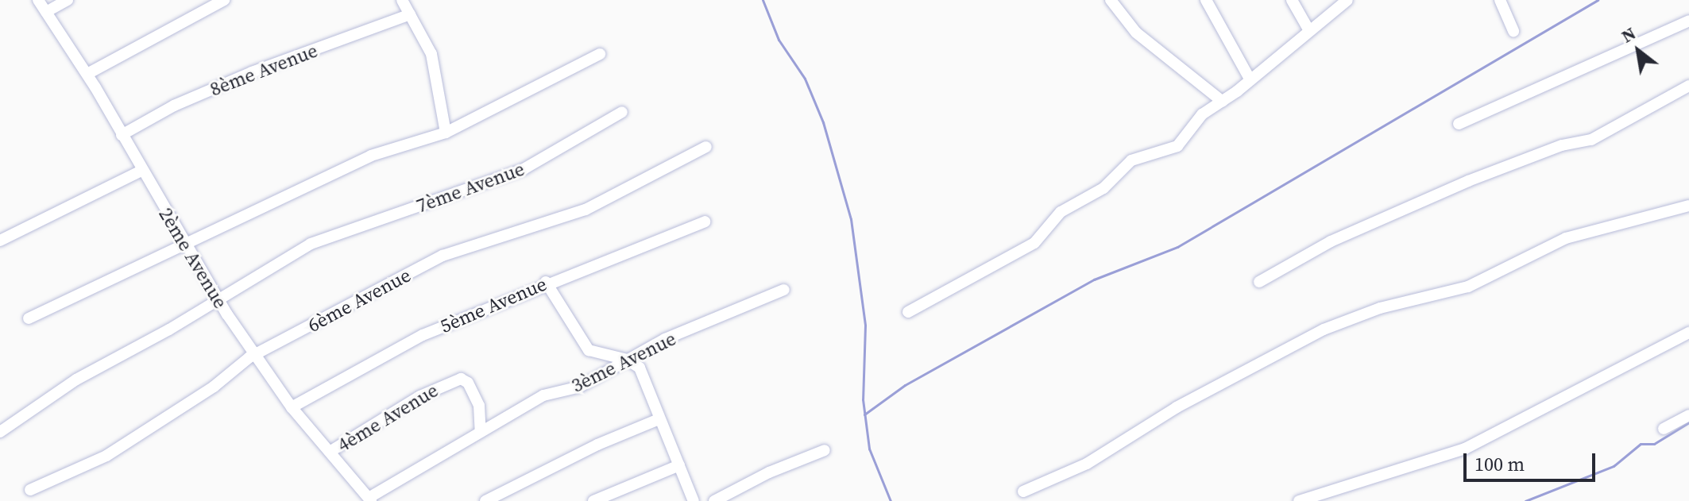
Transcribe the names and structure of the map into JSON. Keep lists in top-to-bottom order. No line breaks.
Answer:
{"streets":{"street":["8ème Avenue","7ème Avenue","2ème Avenue","6ème Avenue","5ème Avenue","3ème Avenue","4ème Avenue"]},"crossings":[["8ème Avenue","2ème Avenue"],["7ème Avenue","2ème Avenue"],["2ème Avenue","6ème Avenue"],["2ème Avenue","5ème Avenue"],["2ème Avenue","3ème Avenue"],["2ème Avenue","4ème Avenue"],["3ème Avenue","4ème Avenue"]],"scale_bar":"100 m","north":"top left"}
